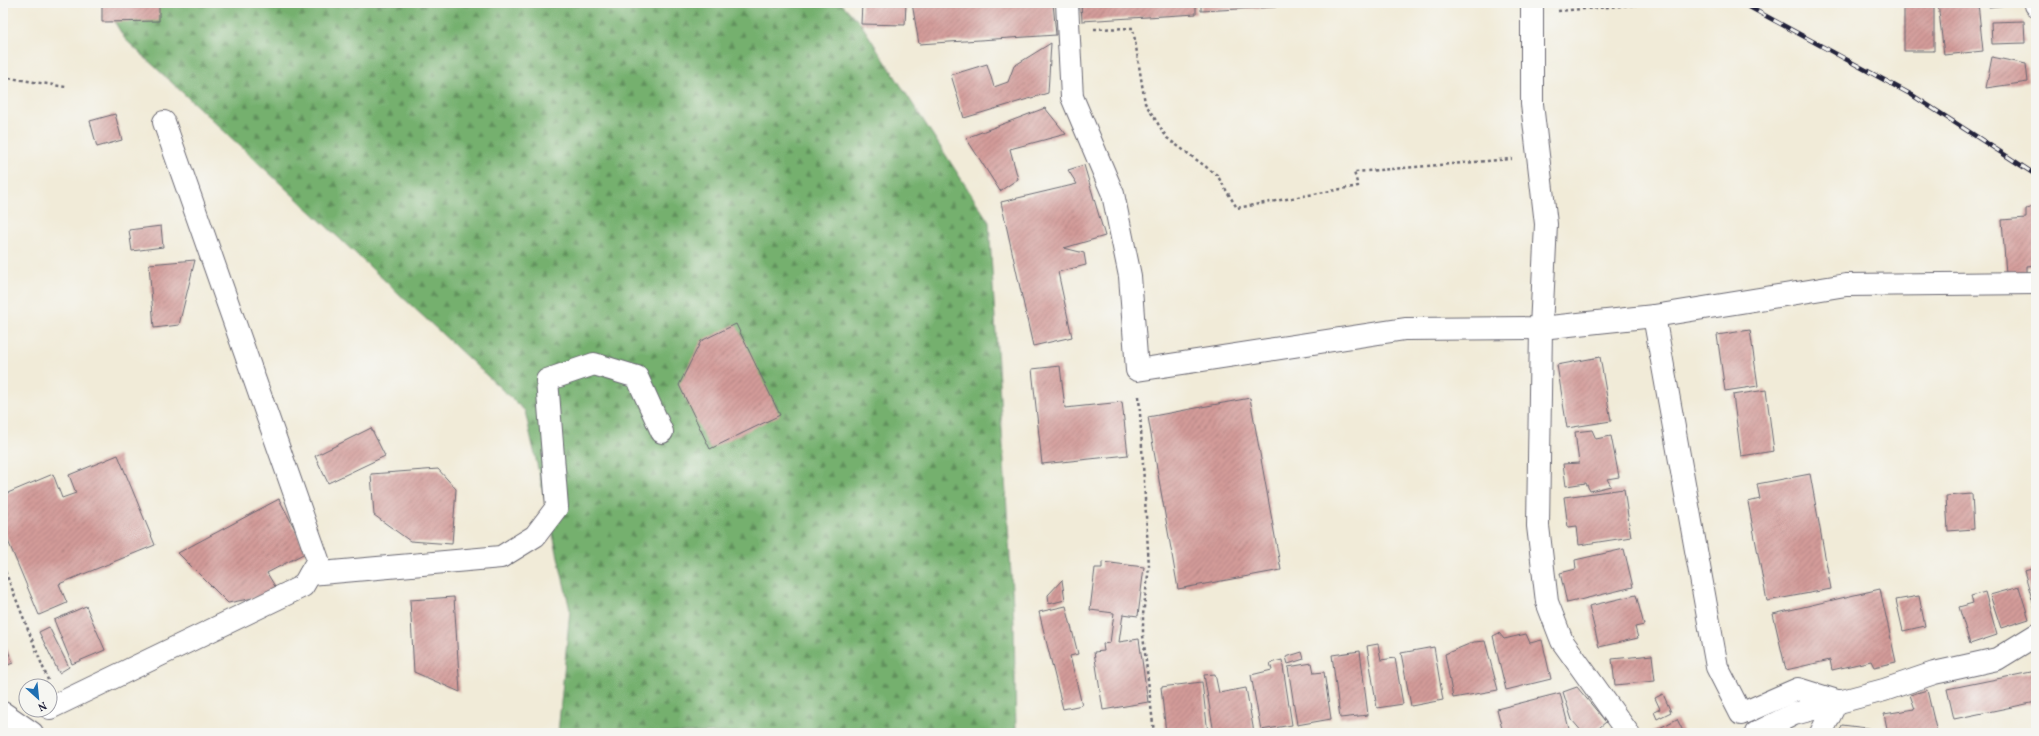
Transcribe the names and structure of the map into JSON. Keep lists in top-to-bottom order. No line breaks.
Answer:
{"north":"bottom right"}
